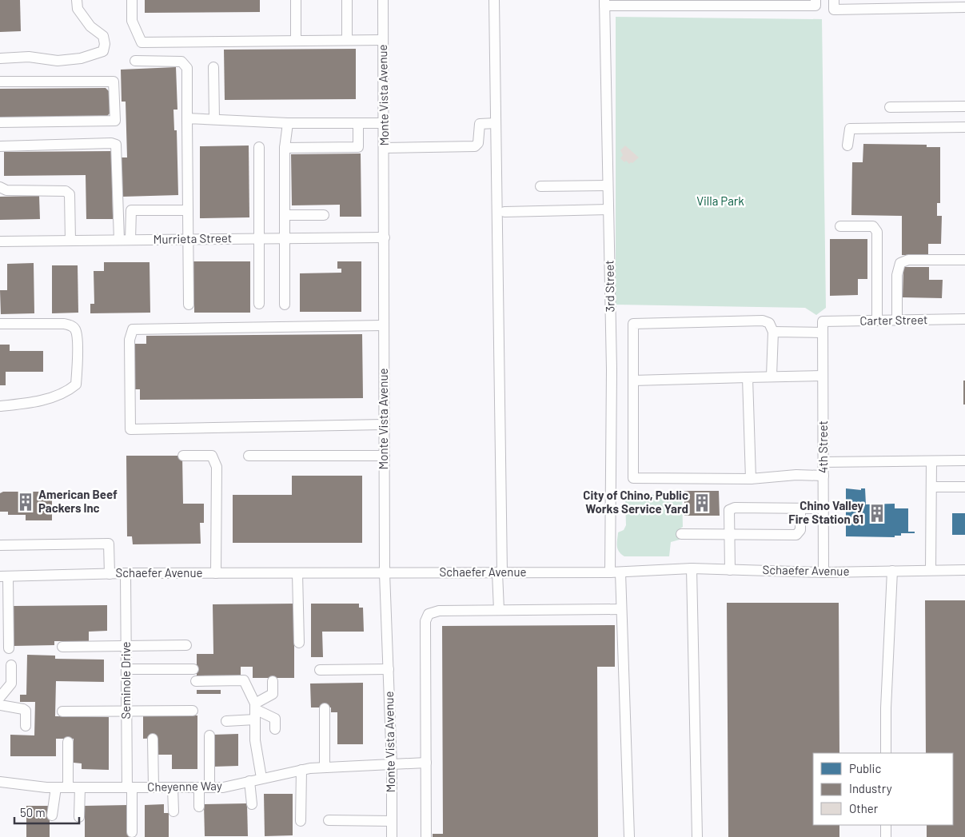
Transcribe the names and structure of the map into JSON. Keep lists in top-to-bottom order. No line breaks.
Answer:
{"streets":{"street":["Monte Vista Avenue","Murrieta Street","3rd Street","Carter Street","4th Street","Schaefer Avenue","Seminole Drive","Cheyenne Way"]},"crossings":[["Monte Vista Avenue","Murrieta Street"],["Monte Vista Avenue","Schaefer Avenue"],["Monte Vista Avenue","Cheyenne Way"],["3rd Street","Schaefer Avenue"],["Carter Street","4th Street"],["4th Street","Schaefer Avenue"],["Schaefer Avenue","Seminole Drive"],["Seminole Drive","Cheyenne Way"]],"parks":["Villa Park"],"places":{"building":["American Beef Packers Inc","City of Chino, Public Works Service Yard","Chino Valley Fire Station 61"]},"legend":["Public","Industry","Other"],"scale_bar":"50 m"}
